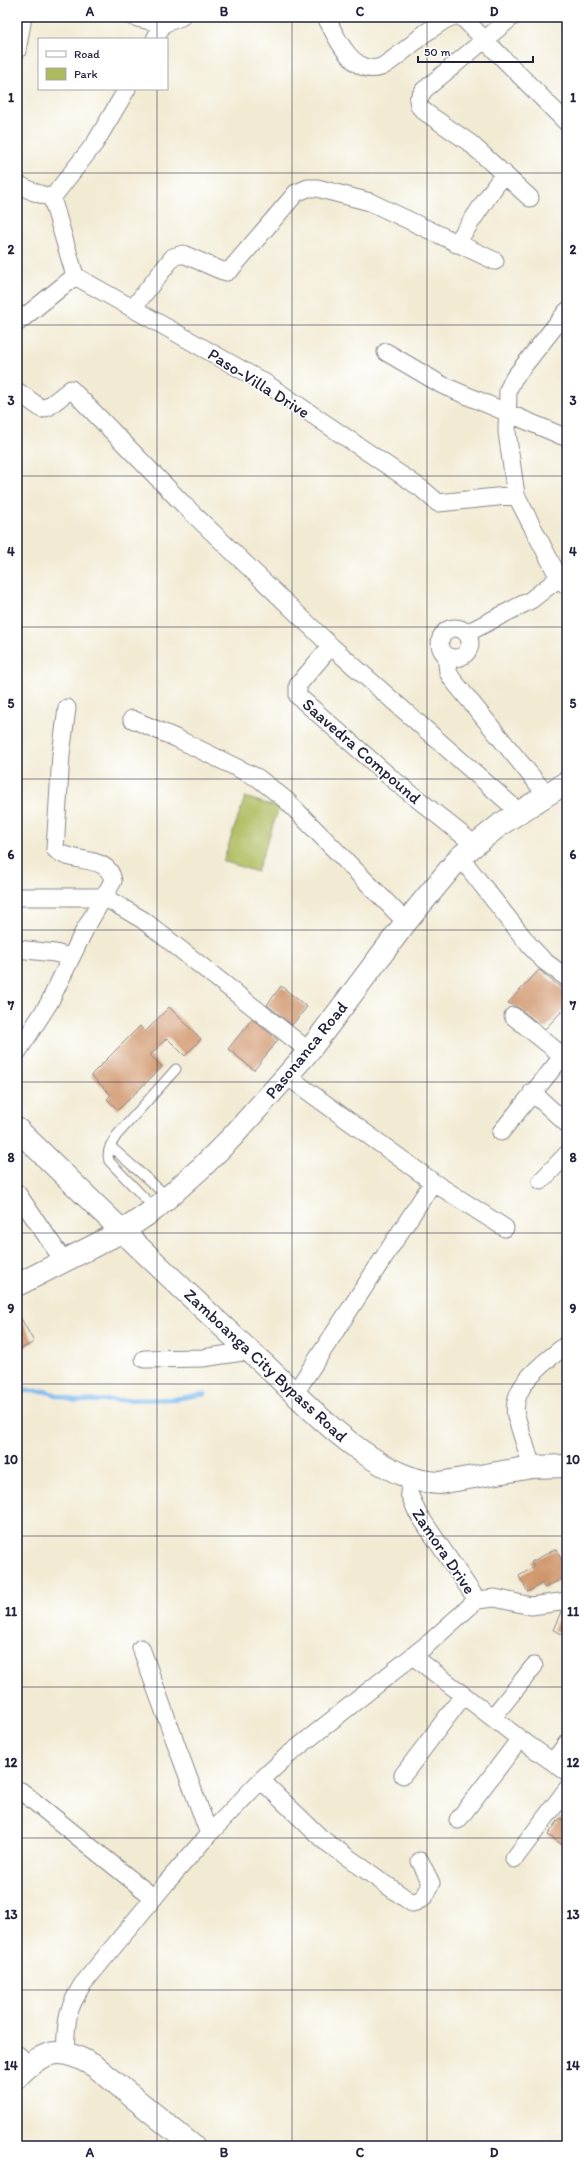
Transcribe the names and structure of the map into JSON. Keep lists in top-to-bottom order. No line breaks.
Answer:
{"streets":{"street":["Paso-Villa Drive","Saavedra Compound","Pasonanca Road","Zamboanga City Bypass Road","Zamora Drive"]},"crossings":[["Saavedra Compound","Pasonanca Road"],["Pasonanca Road","Zamboanga City Bypass Road"],["Zamboanga City Bypass Road","Zamora Drive"]],"legend":["Road","Park"],"scale_bar":"50 m","grid":{"columns":["A","B","C","D"],"rows":["1","2","3","4","5","6","7","8","9","10","11","12","13","14"]}}
